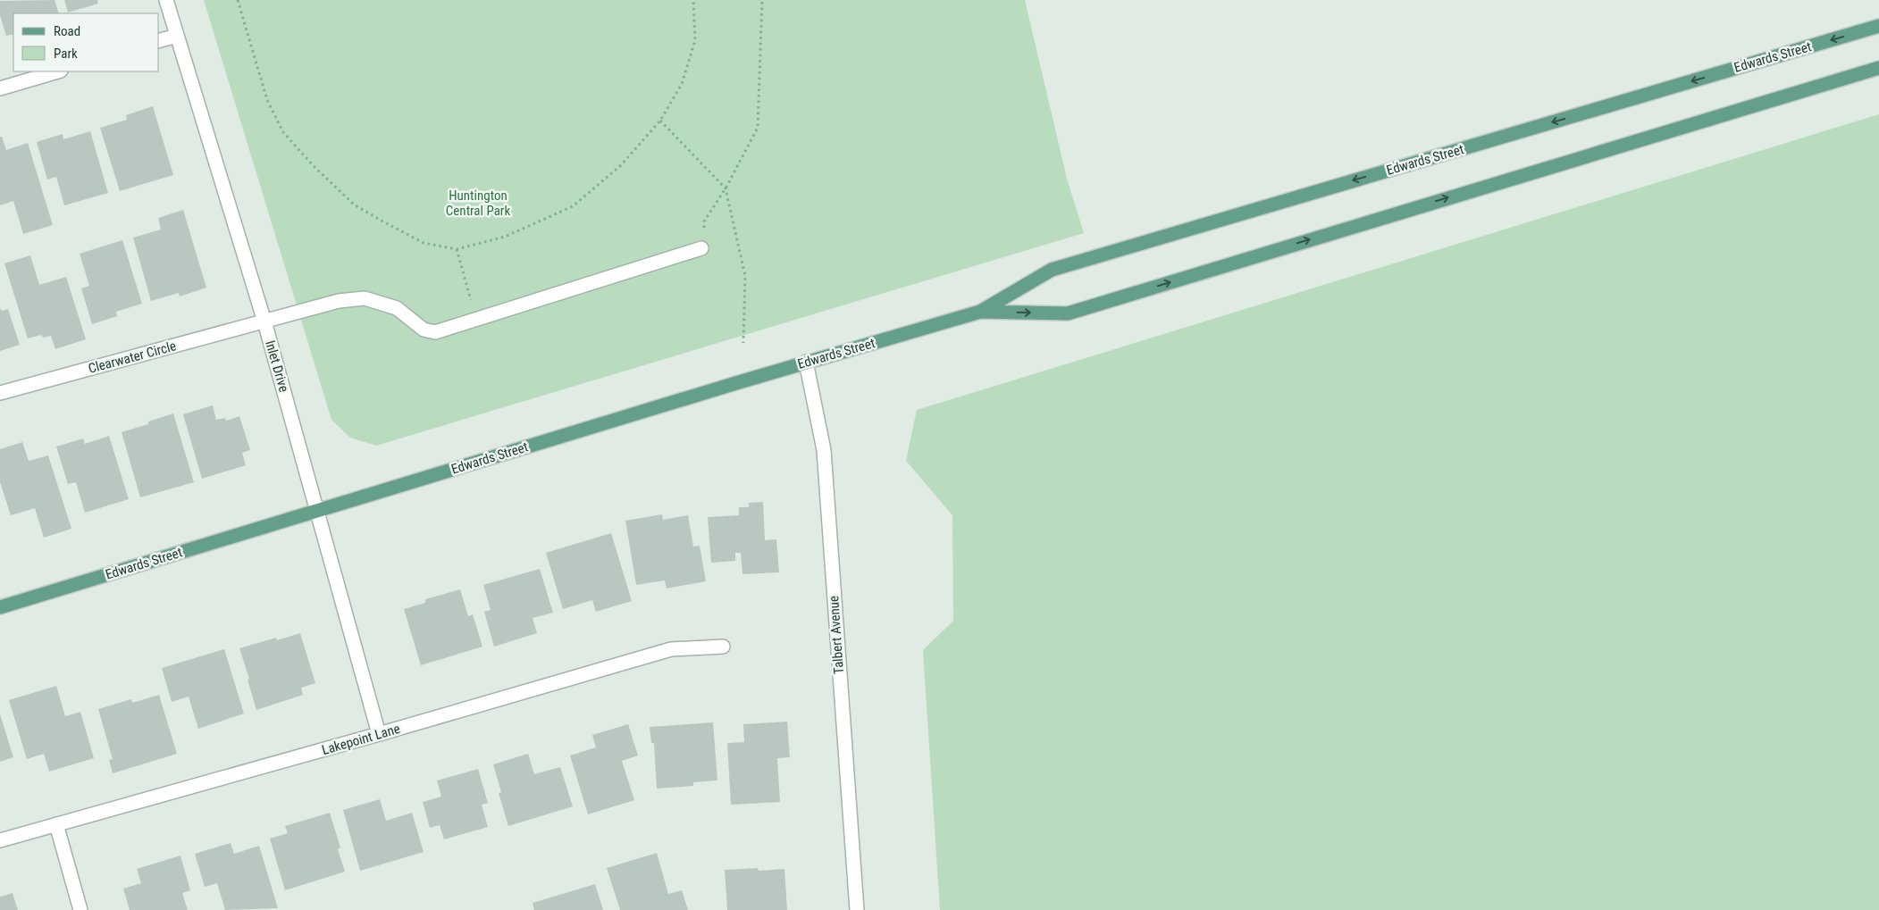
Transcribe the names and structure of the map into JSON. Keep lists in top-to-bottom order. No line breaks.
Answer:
{"streets":{"main road":["Edwards Street"],"street":["Clearwater Circle","Inlet Drive","Talbert Avenue","Lakepoint Lane"]},"crossings":[["Edwards Street","Inlet Drive"],["Edwards Street","Talbert Avenue"],["Clearwater Circle","Inlet Drive"],["Inlet Drive","Lakepoint Lane"]],"parks":["Huntington Central Park"],"legend":["Road","Park"]}
